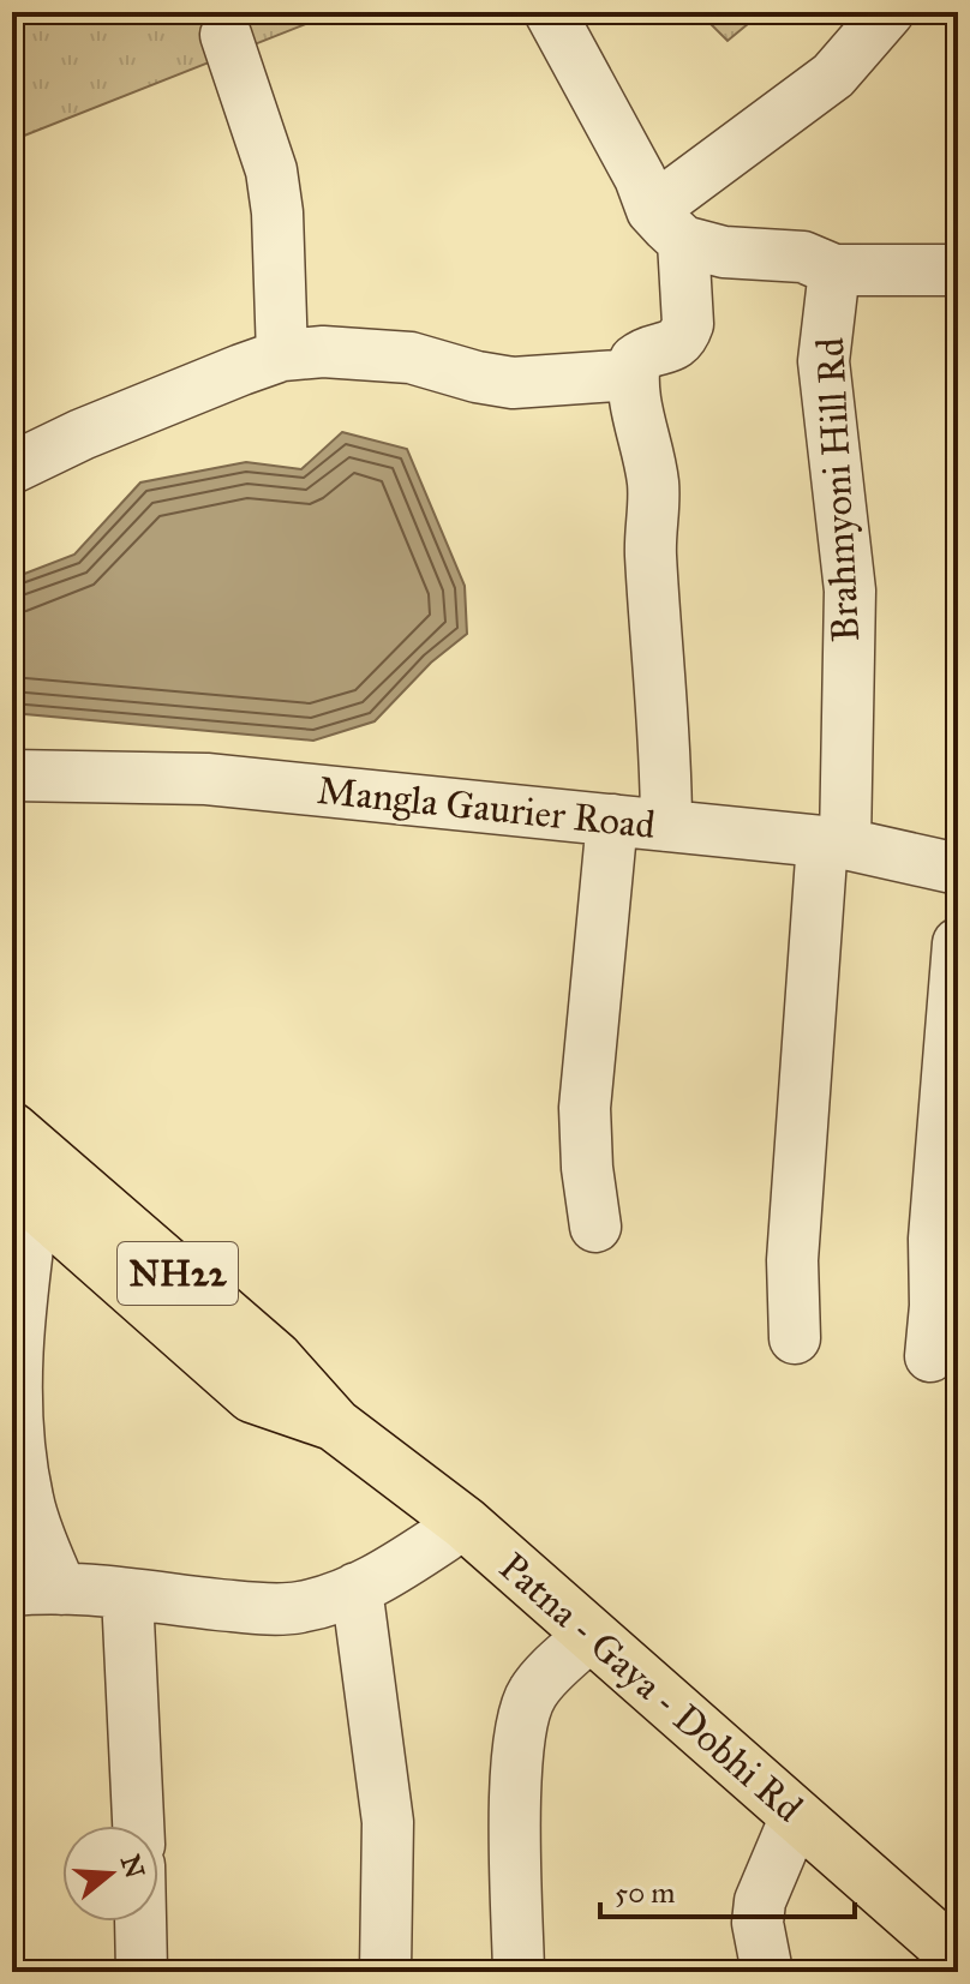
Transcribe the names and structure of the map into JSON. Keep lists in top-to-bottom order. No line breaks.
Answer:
{"streets":{"main road":["NH22","Patna - Gaya - Dobhi Rd"],"street":["Brahmyoni Hill Rd","Mangla Gaurier Road"]},"crossings":[["Brahmyoni Hill Rd","Mangla Gaurier Road"]],"scale_bar":"50 m","north":"right"}
